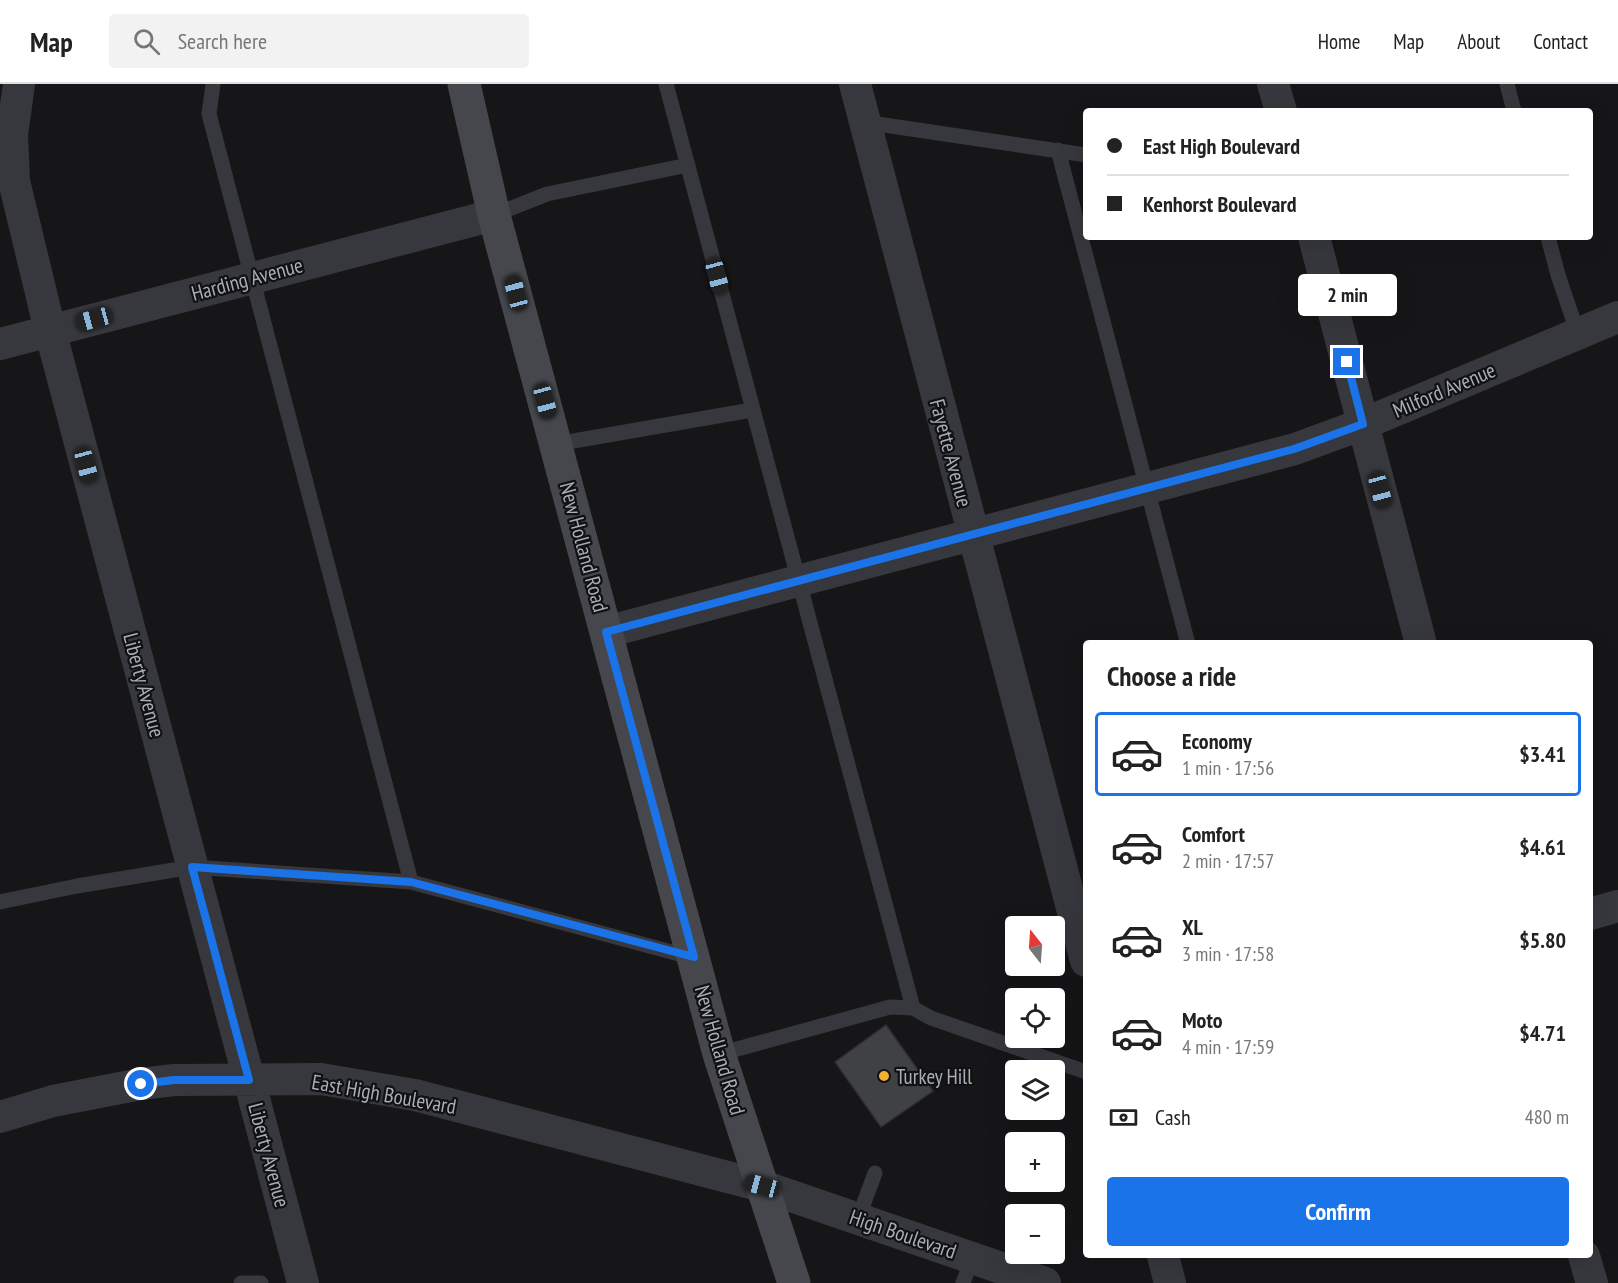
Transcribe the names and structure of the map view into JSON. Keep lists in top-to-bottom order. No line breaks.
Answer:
{"streets":{"main road":["New Holland Road"],"street":["Harding Avenue","Milford Avenue","Fayette Avenue","Liberty Avenue","East High Boulevard","High Boulevard"]},"crossings":[["Harding Avenue","New Holland Road"],["Harding Avenue","Liberty Avenue"],["Milford Avenue","Fayette Avenue"],["Milford Avenue","New Holland Road"],["New Holland Road","East High Boulevard"],["New Holland Road","High Boulevard"],["Liberty Avenue","East High Boulevard"],["East High Boulevard","High Boulevard"]],"places":["Turkey Hill"],"north":"top","page":{"header":"Map","search":"Search here","nav":["Home","Map","About","Contact"],"banner":["East High Boulevard","Kenhorst Boulevard"],"bubble":"2 min","heading":"Choose a ride","list":[{"name":"Economy","note":"1 min · 17:56","value":"$3.41"},{"name":"Comfort","note":"2 min · 17:57","value":"$4.61"},{"name":"XL","note":"3 min · 17:58","value":"$5.80"},{"name":"Moto","note":"4 min · 17:59","value":"$4.71"}],"map_buttons":["+","−"],"pay":["Cash","480 m"],"buttons":"Confirm"}}
